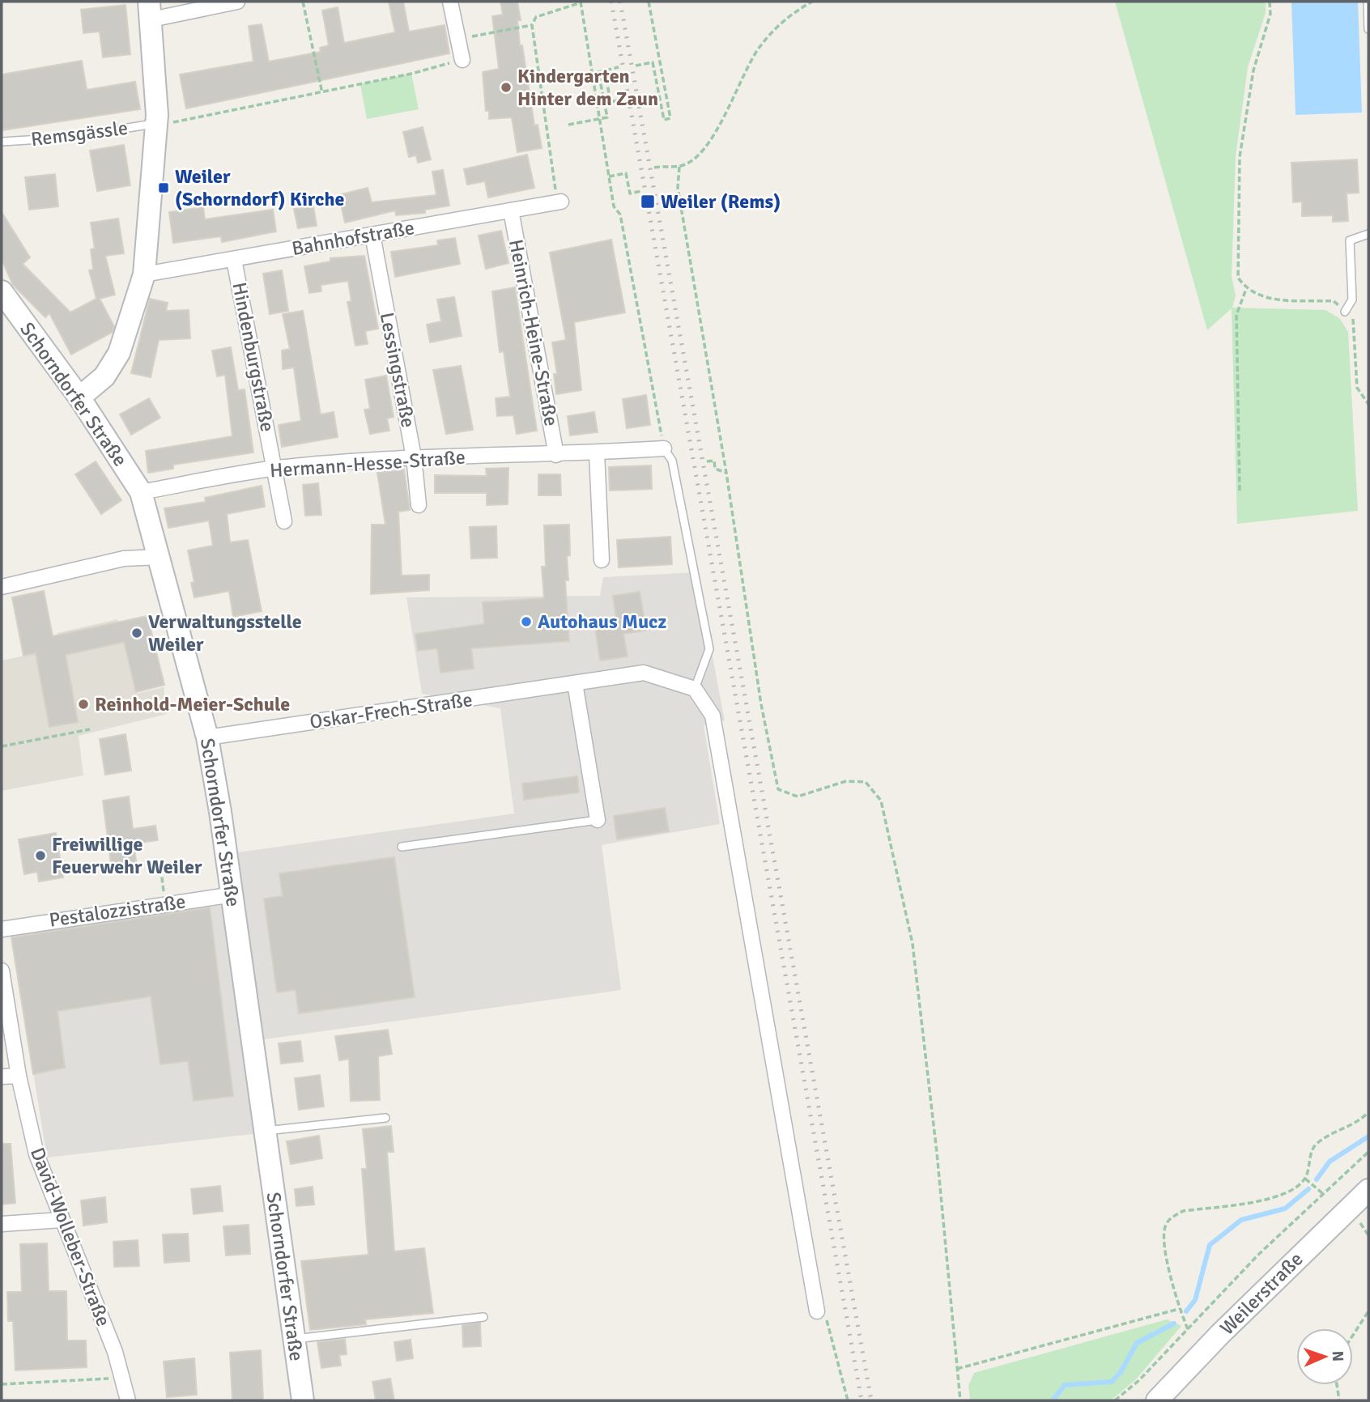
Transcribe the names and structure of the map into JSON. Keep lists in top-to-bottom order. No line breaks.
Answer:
{"streets":{"street":["Bahnhofstraße","Heinrich-Heine-Straße","Hindenburgstraße","Lessingstraße","Schorndorfer Straße","Hermann-Hesse-Straße","Oskar-Frech-Straße","Pestalozzistraße","David-Wolleber-Straße","Weilerstraße"],"lane":["Remsgässle"]},"crossings":[["Bahnhofstraße","Heinrich-Heine-Straße"],["Bahnhofstraße","Hindenburgstraße"],["Bahnhofstraße","Lessingstraße"],["Heinrich-Heine-Straße","Hermann-Hesse-Straße"],["Hindenburgstraße","Hermann-Hesse-Straße"],["Lessingstraße","Hermann-Hesse-Straße"],["Schorndorfer Straße","Hermann-Hesse-Straße"],["Schorndorfer Straße","Oskar-Frech-Straße"],["Schorndorfer Straße","Pestalozzistraße"]],"places":{"other":["Kindergarten Hinter dem Zaun","Autohaus Mucz","Verwaltungsstelle Weiler","Reinhold-Meier-Schule","Freiwillige Feuerwehr Weiler"],"transit":["Weiler (Schorndorf) Kirche","Weiler (Rems)"]},"north":"right"}
